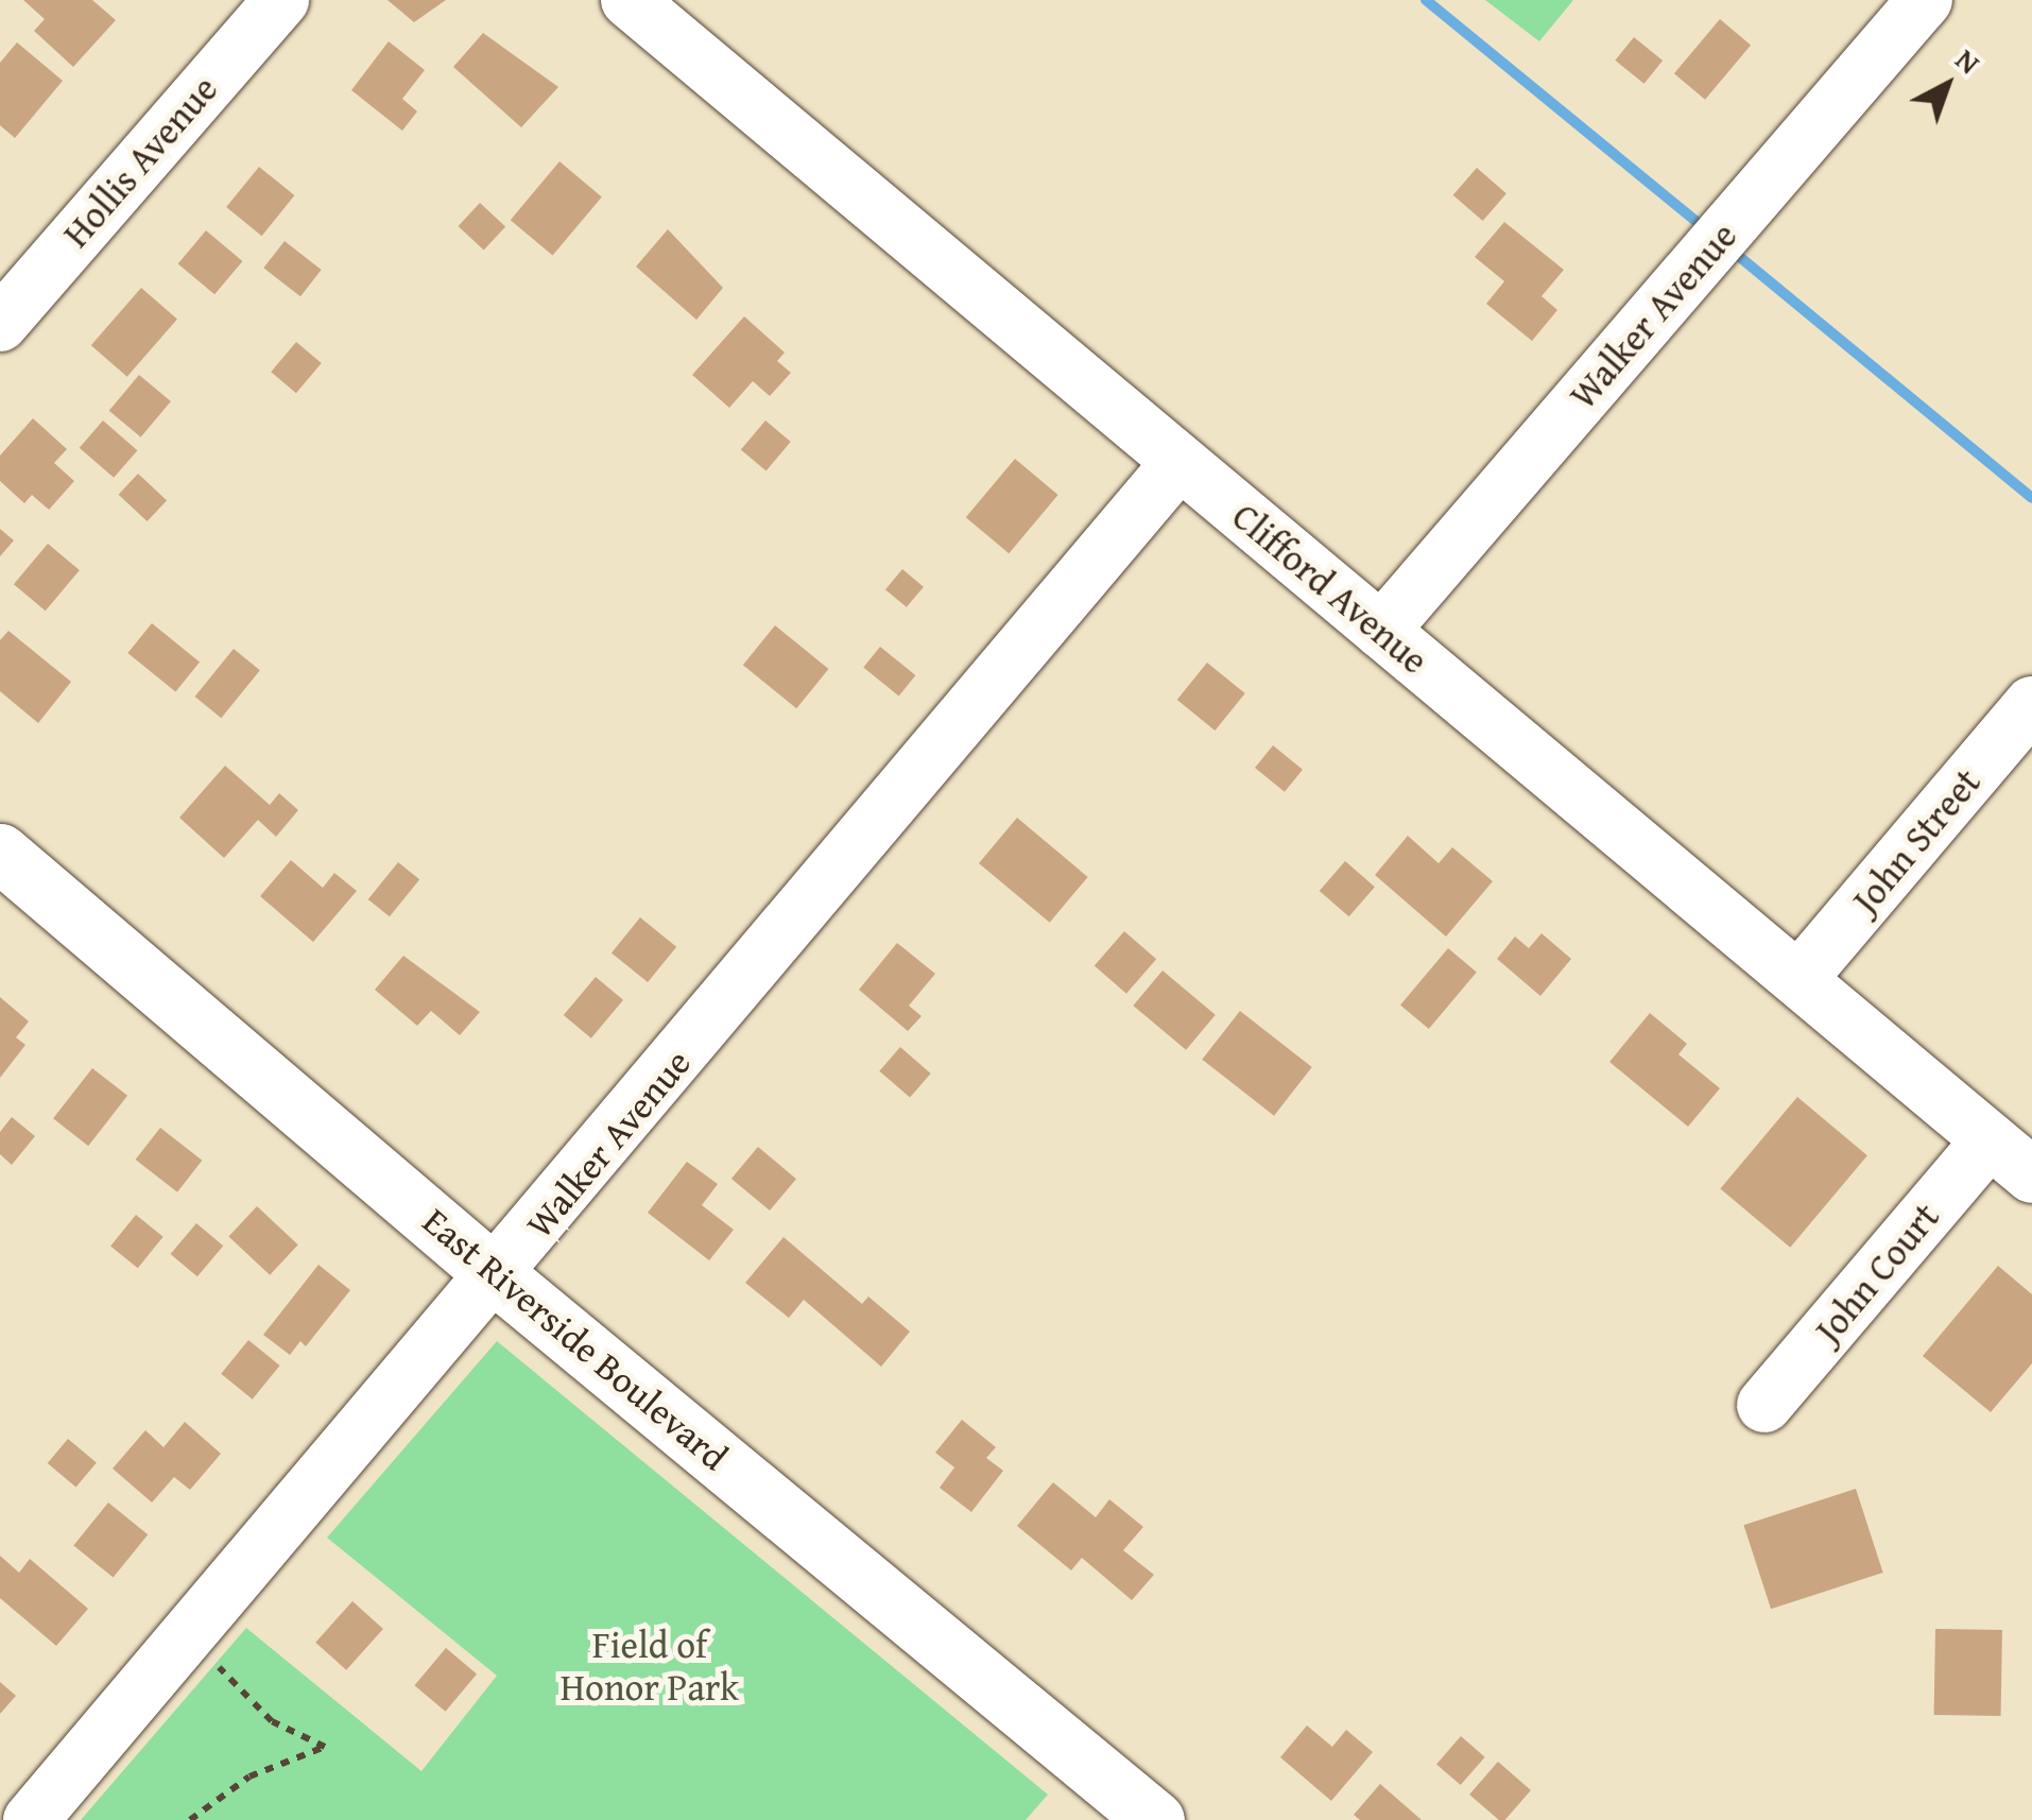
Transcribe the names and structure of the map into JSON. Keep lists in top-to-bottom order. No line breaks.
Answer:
{"streets":{"main road":["East Riverside Boulevard"],"street":["Hollis Avenue","Walker Avenue","Clifford Avenue","John Street","John Court"]},"crossings":[["Walker Avenue","Clifford Avenue"],["Walker Avenue","East Riverside Boulevard"],["Clifford Avenue","John Street"],["Clifford Avenue","John Court"]],"parks":["Field of Honor Park"],"north":"top right"}
